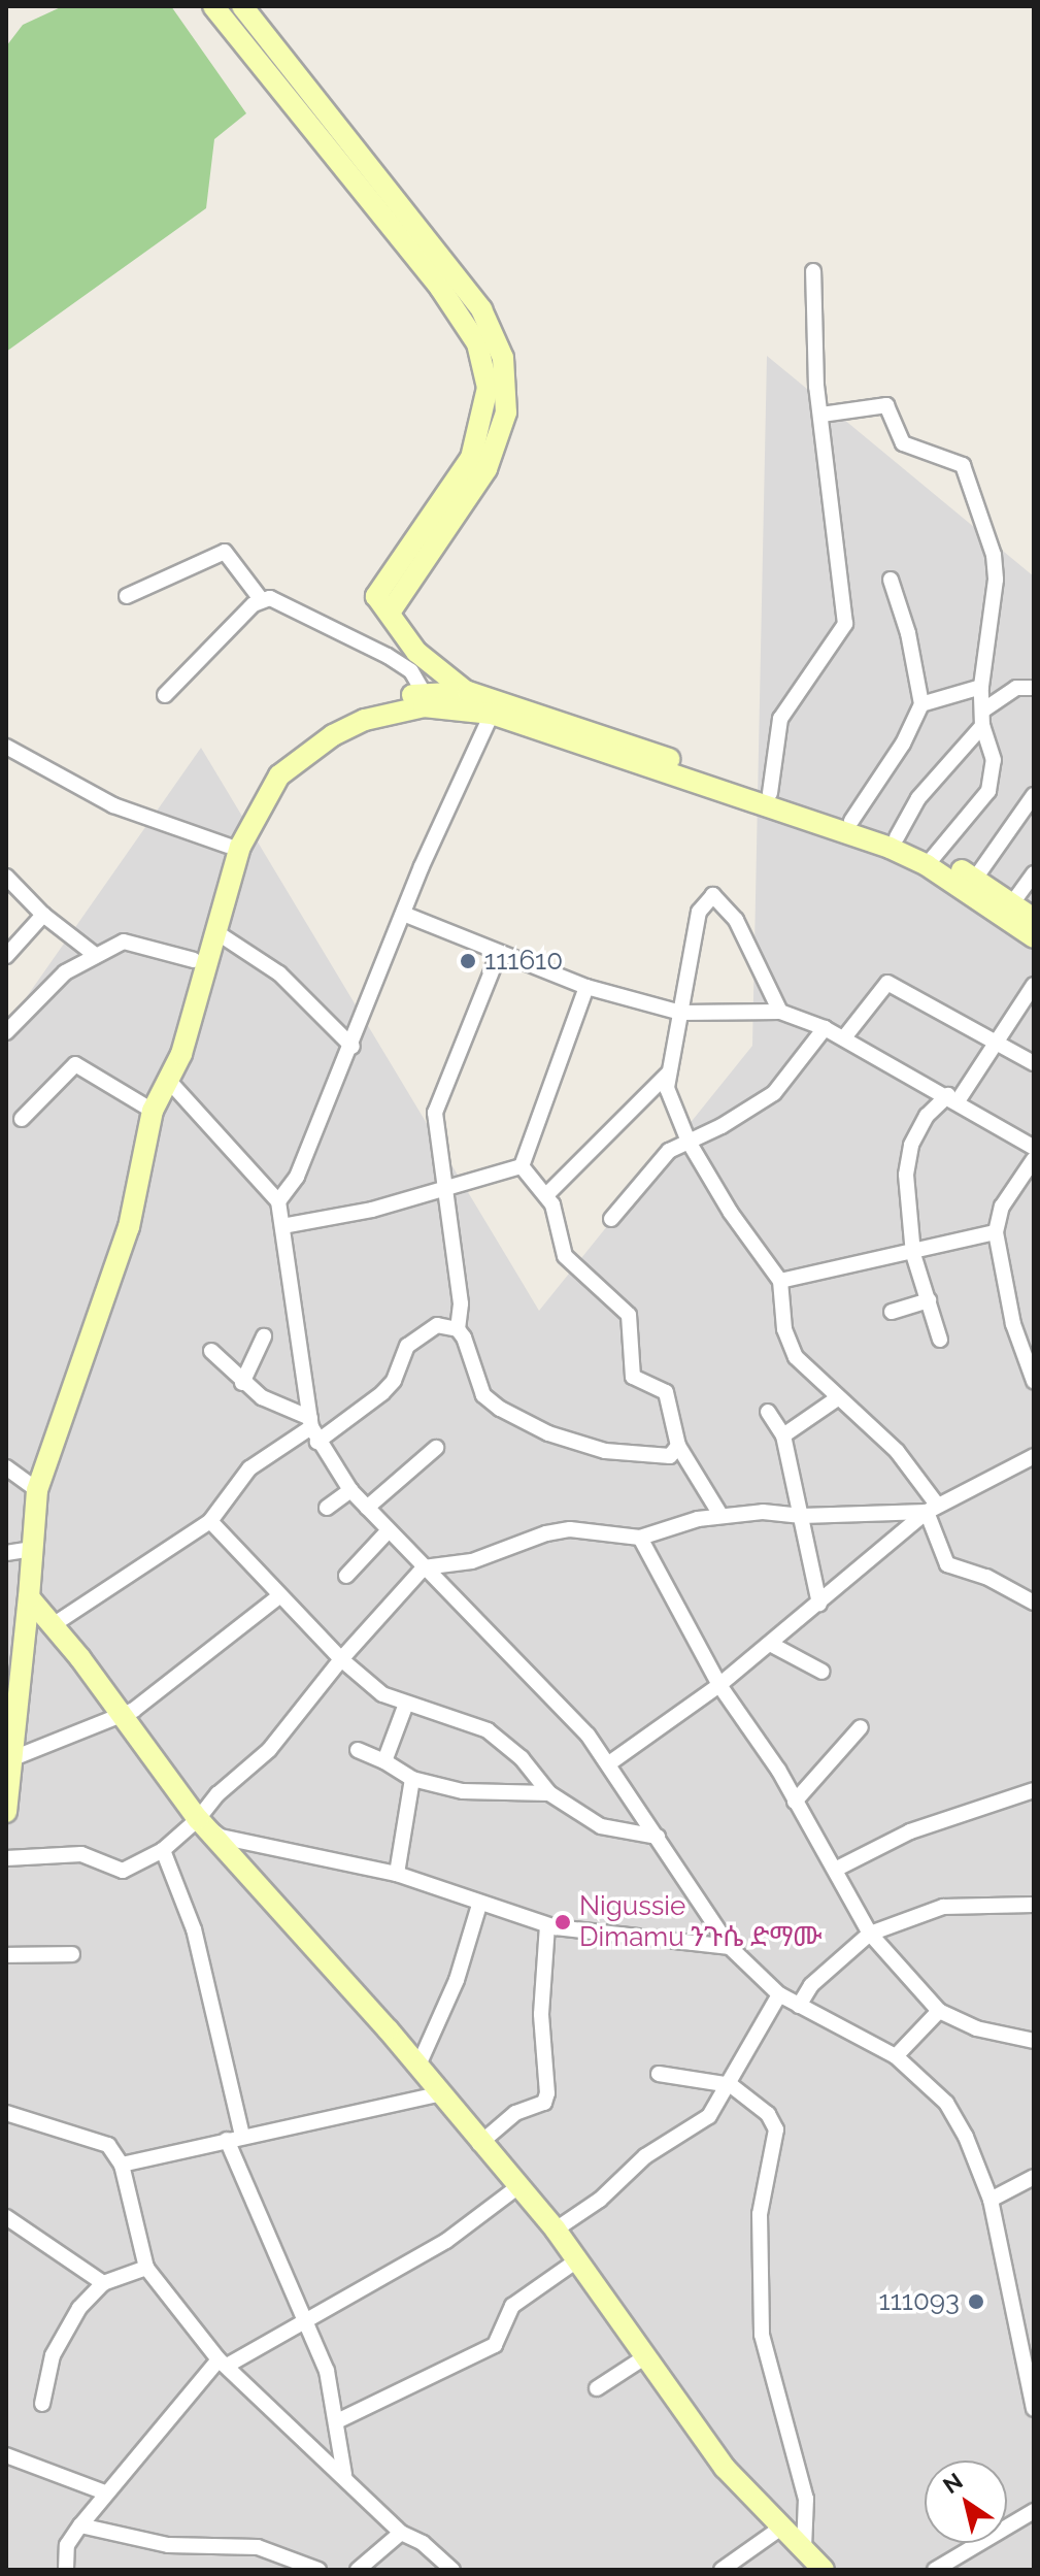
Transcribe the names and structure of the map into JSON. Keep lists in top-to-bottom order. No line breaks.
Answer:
{"places":["111610","Nigussie Dimamu ንጉሴ ድማሙ","111093"],"north":"top left"}
